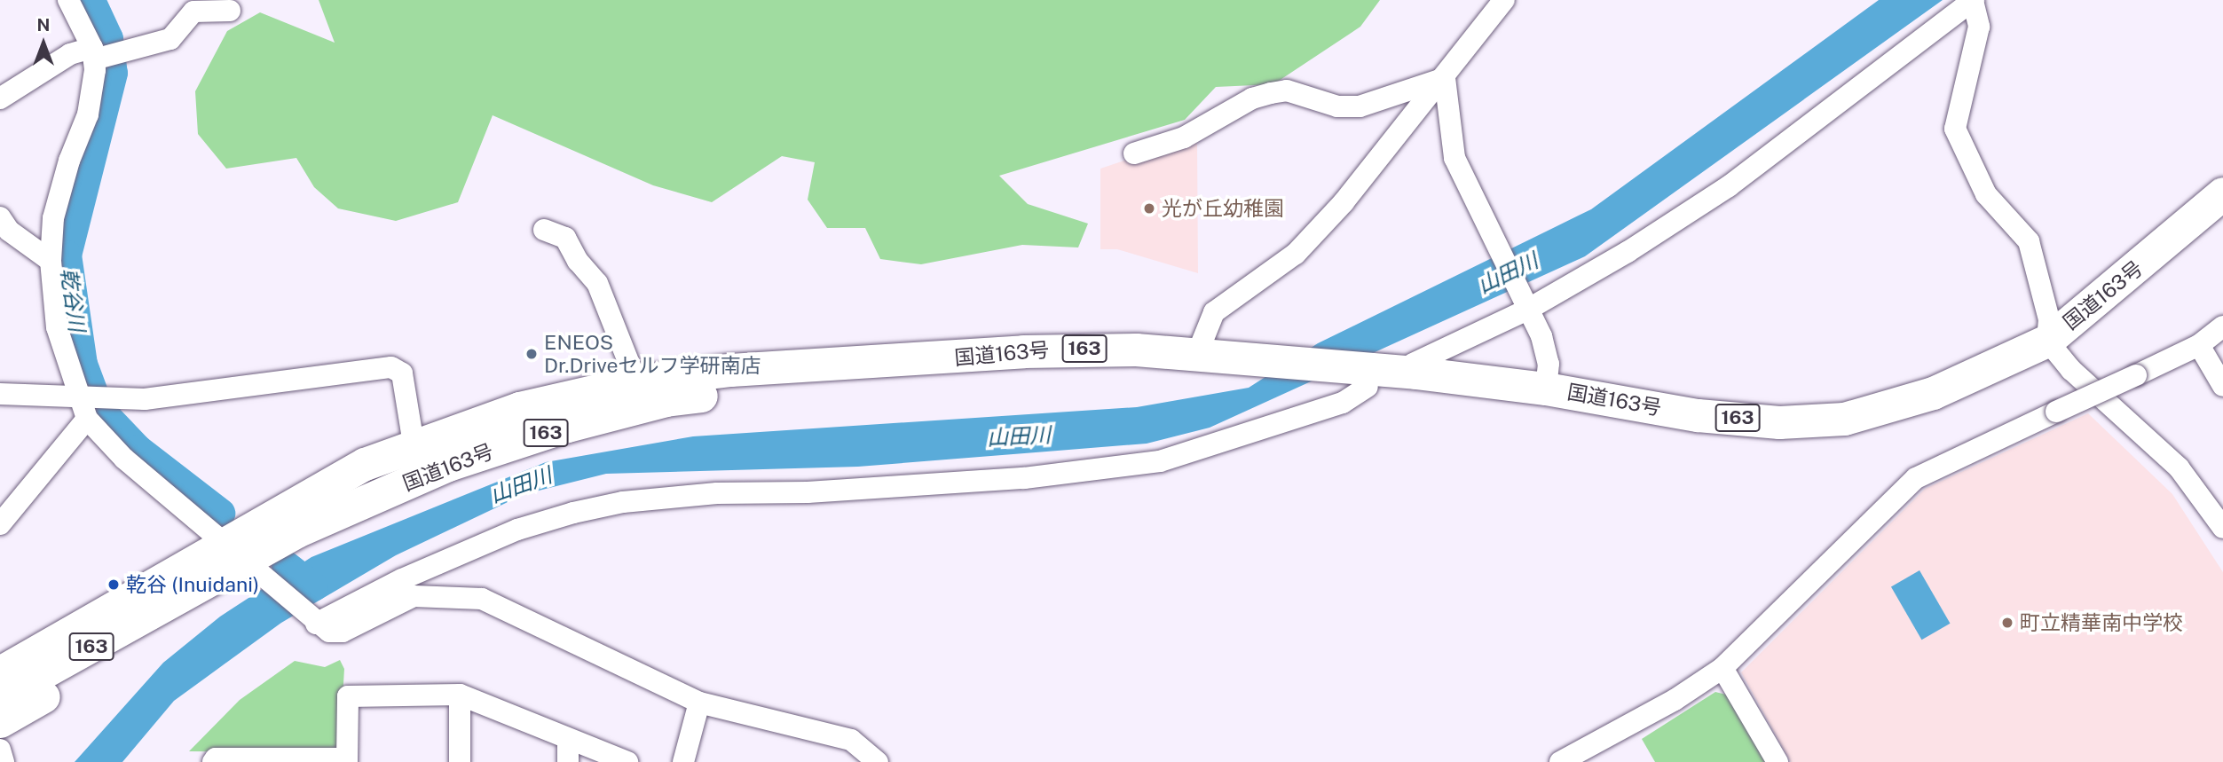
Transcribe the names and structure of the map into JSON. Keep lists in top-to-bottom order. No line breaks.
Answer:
{"streets":{"highway":["国道163号","163"]},"water":["山田川","乾谷川"],"places":["光が丘幼稚園","ENEOS Dr.Driveセルフ学研南店","乾谷 (Inuidani)","町立精華南中学校"],"north":"top"}
